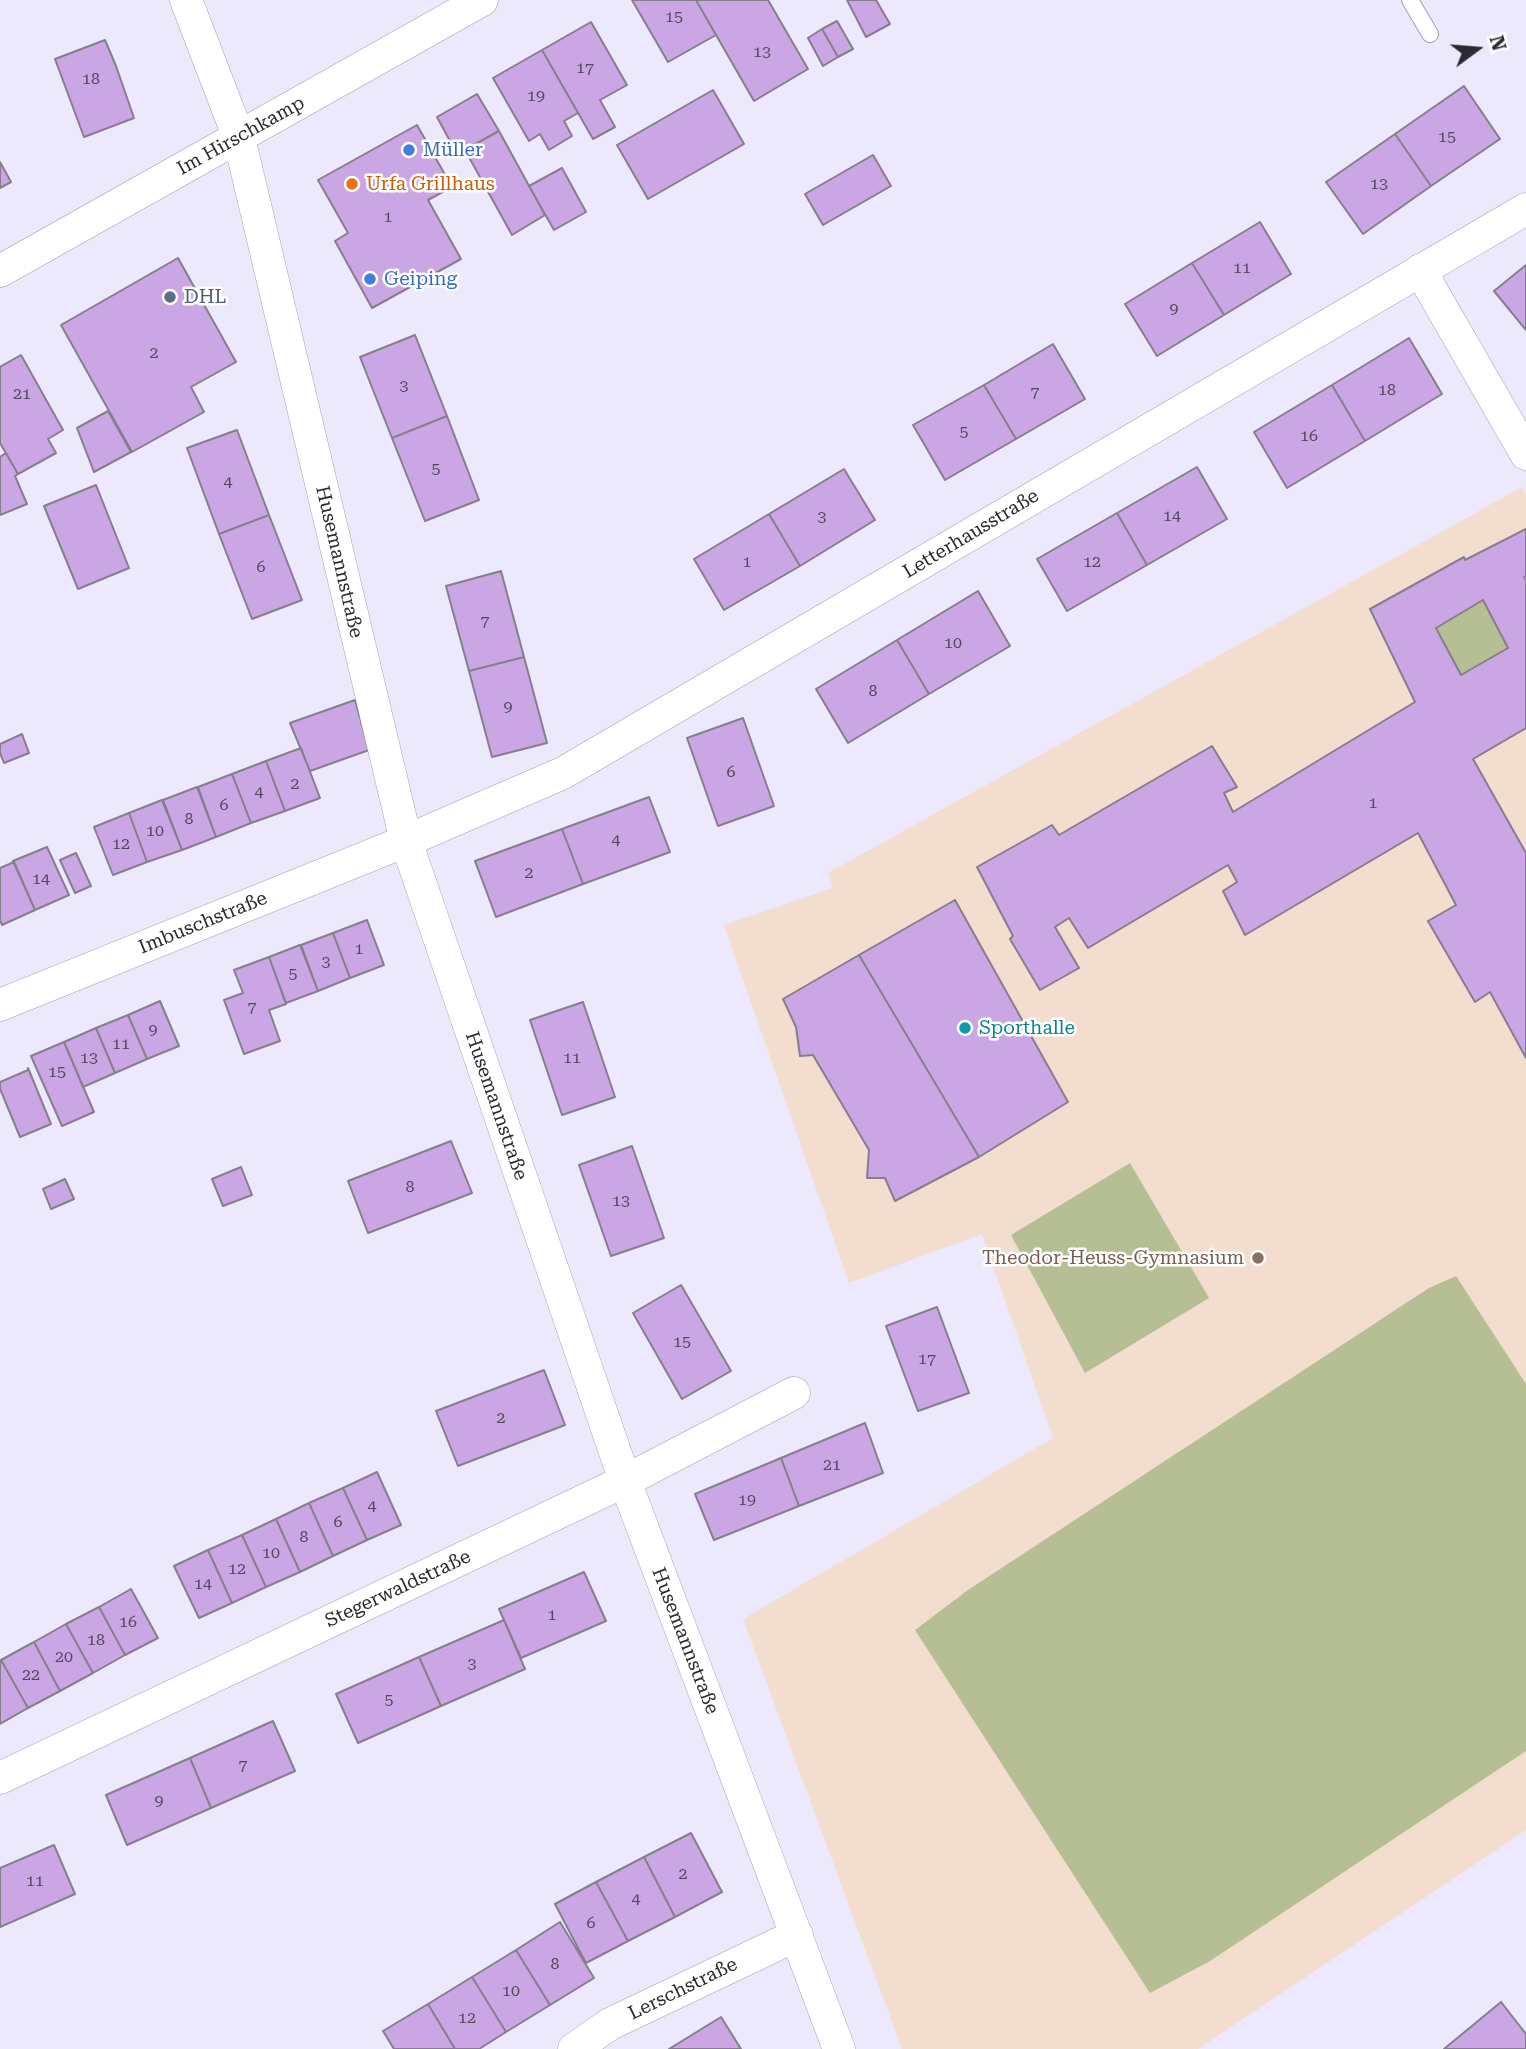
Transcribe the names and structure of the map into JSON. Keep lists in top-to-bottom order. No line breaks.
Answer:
{"streets":{"street":["Im Hirschkamp","Letterhausstraße","Husemannstraße","Imbuschstraße","Stegerwaldstraße","Lerschstraße"]},"crossings":[["Im Hirschkamp","Husemannstraße"],["Letterhausstraße","Husemannstraße"],["Letterhausstraße","Imbuschstraße"],["Husemannstraße","Imbuschstraße"],["Husemannstraße","Stegerwaldstraße"],["Husemannstraße","Lerschstraße"]],"places":["Müller","Urfa Grillhaus","Geiping","DHL","Sporthalle","Theodor-Heuss-Gymnasium"],"house_numbers":["15","13","17","18","19","15","13","1","11","9","2","3","18","7","21","5","16","5","4","14","3","1","12","6","7","10","8","9","6","2","4","1","6","8","10","4","12","2","14","1","3","5","7","9","11","13","11","15","8","13","15","17","2","21","19","4","6","8","10","12","14","1","16","18","20","3","22","5","7","9","2","11","4","6","8","10","12"],"north":"right"}
